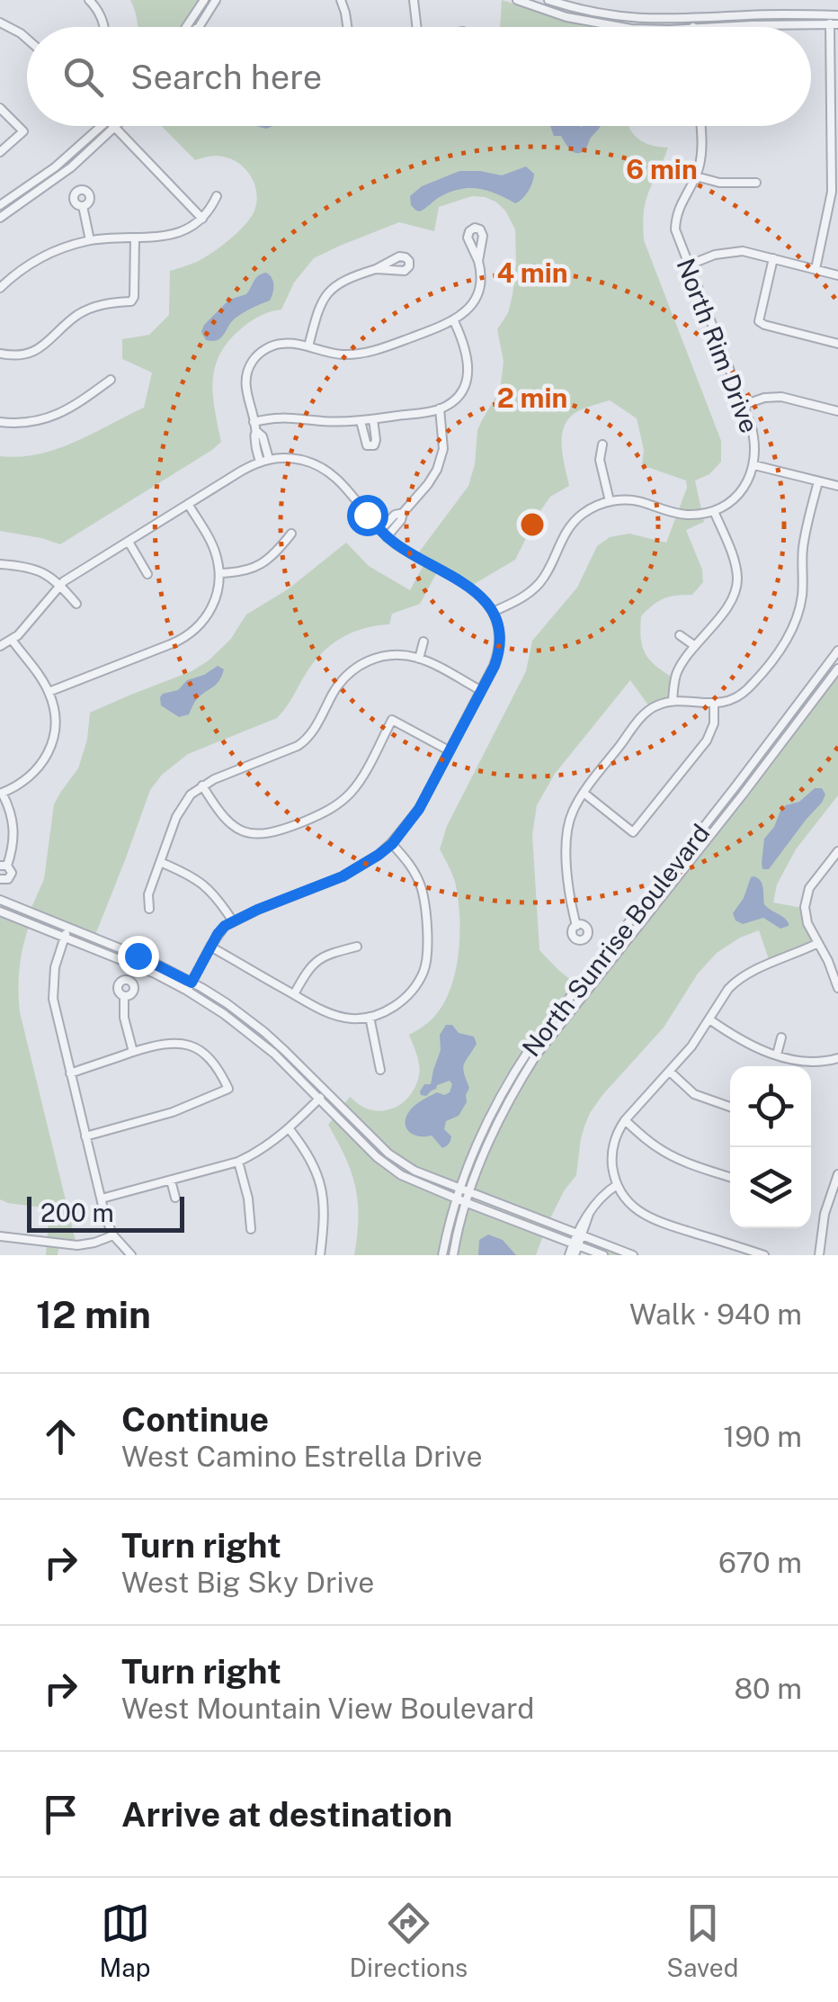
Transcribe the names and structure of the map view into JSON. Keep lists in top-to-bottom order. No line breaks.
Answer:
{"streets":{"street":["North Rim Drive","North Sunrise Boulevard"]},"scale_bar":"200 m","page":{"search":"Search here","scale":"200 m","heading":["12 min","Walk · 940 m"],"list":[["Continue","West Camino Estrella Drive","190 m"],["Turn right","West Big Sky Drive","670 m"],["Turn right","West Mountain View Boulevard","80 m"],"Arrive at destination"],"nav":["Map","Directions","Saved"]},"rings":["6 min","4 min","2 min"]}
